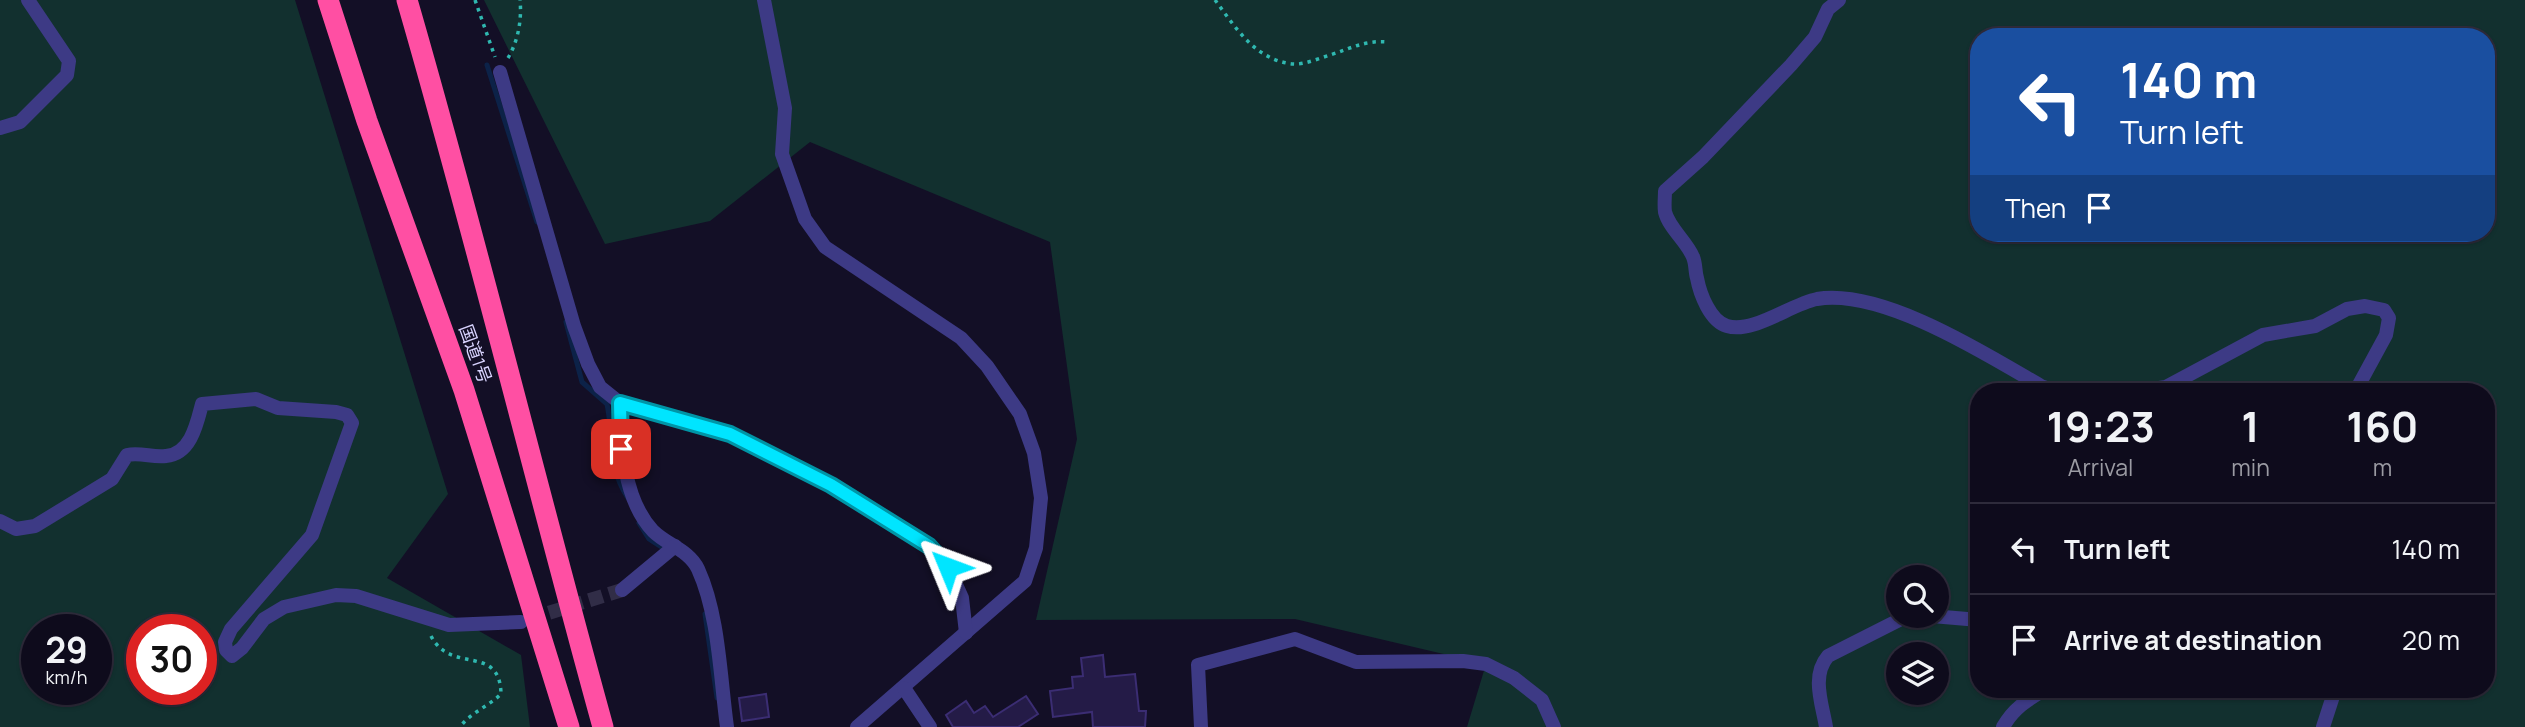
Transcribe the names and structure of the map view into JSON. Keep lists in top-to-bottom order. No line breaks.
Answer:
{"streets":{"highway":["国道1号"]},"page":{"turn":["140 m","Turn left"],"then":"Then","eta":["19:23","Arrival","1","min","160","m"],"list":[{"name":"Turn left","value":"140 m"},{"name":"Arrive at destination","value":"20 m"}],"speed":"29 km/h","limit":"30"}}
